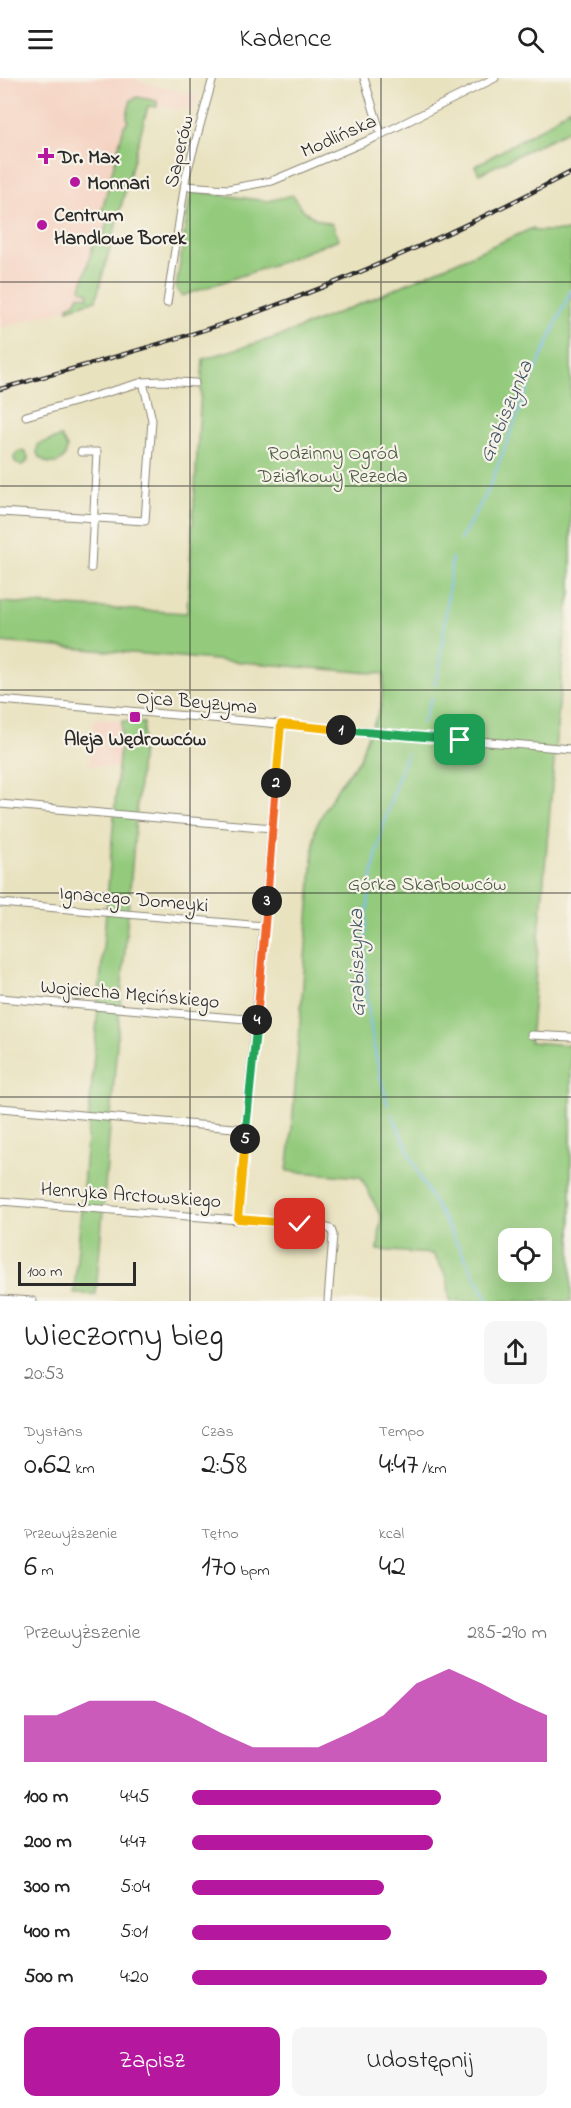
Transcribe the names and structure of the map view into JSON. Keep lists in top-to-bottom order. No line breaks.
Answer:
{"streets":{"street":["Modlińska","Saperów","Ojca Beyzyma","Ignacego Domeyki","Wojciecha Męcińskiego","Henryka Arctowskiego"]},"crossings":[["Modlińska","Saperów"]],"water":["Grabiszynka"],"parks":["Rodzinny Ogród Działkowy Rezeda","Górka Skarbowców"],"places":{"health":["Dr. Max"],"other":["Monnari","Centrum Handlowe Borek"],"transit":["Aleja Wędrowców"]},"scale_bar":"100 m","page":{"header":"Kadence","pins":["1","2","3","4","5"],"scale":"100 m","heading":["Wieczorny bieg","20:53"],"stats":[["Dystans","0.62 km"],["Czas","2:58"],["Tempo","4:47 /km"],["Przewyższenie","6 m"],["Tętno","170 bpm"],["kcal","42"]],"chart":["Przewyższenie","285–290 m"],"list":[{"name":"100 m","note":"4:45"},{"name":"200 m","note":"4:47"},{"name":"300 m","note":"5:04"},{"name":"400 m","note":"5:01"},{"name":"500 m","note":"4:20"}],"buttons":["Zapisz","Udostępnij"]}}
